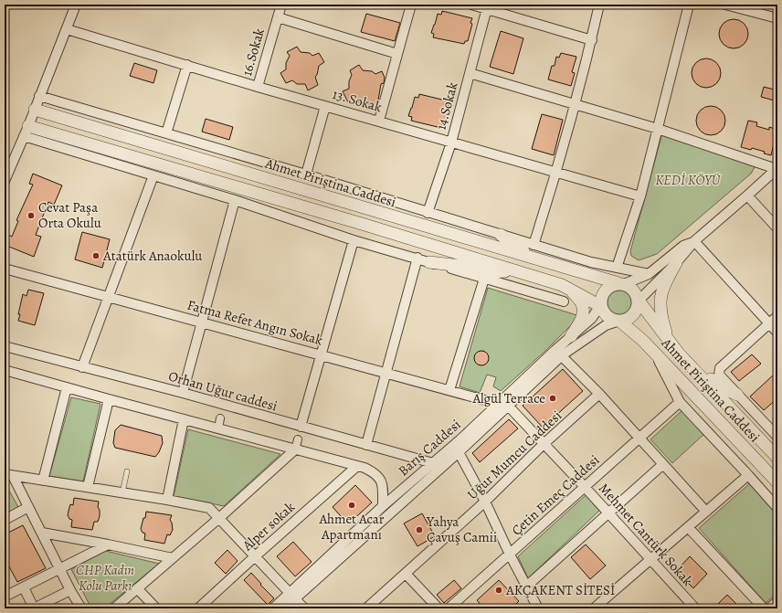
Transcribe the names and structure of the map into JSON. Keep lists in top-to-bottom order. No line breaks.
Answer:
{"streets":{"street":["16.Sokak","13. Sokak","14.Sokak","Ahmet Piriştina Caddesi","Fatma Refet Angın Sokak","Orhan Uğur caddesi","Barış Caddesi","Uğur Mumcu Caddesi","Çetin Emeç Caddesi","Alper sokak","Mehmet Cantürk Sokak"]},"crossings":[["16.Sokak","13. Sokak"],["13. Sokak","14.Sokak"],["Ahmet Piriştina Caddesi","Barış Caddesi"],["Fatma Refet Angın Sokak","Barış Caddesi"],["Orhan Uğur caddesi","Barış Caddesi"],["Barış Caddesi","Mehmet Cantürk Sokak"],["Uğur Mumcu Caddesi","Mehmet Cantürk Sokak"],["Çetin Emeç Caddesi","Mehmet Cantürk Sokak"]],"parks":["KEDİ KÖYÜ","CHP Kadın Kolu Parkı"],"places":["Cevat Paşa Orta Okulu","Atatürk Anaokulu","Algül Terrace","Ahmet Acar Apartmanı","Yahya Çavuş Camii","AKÇAKENT SİTESİ"]}
